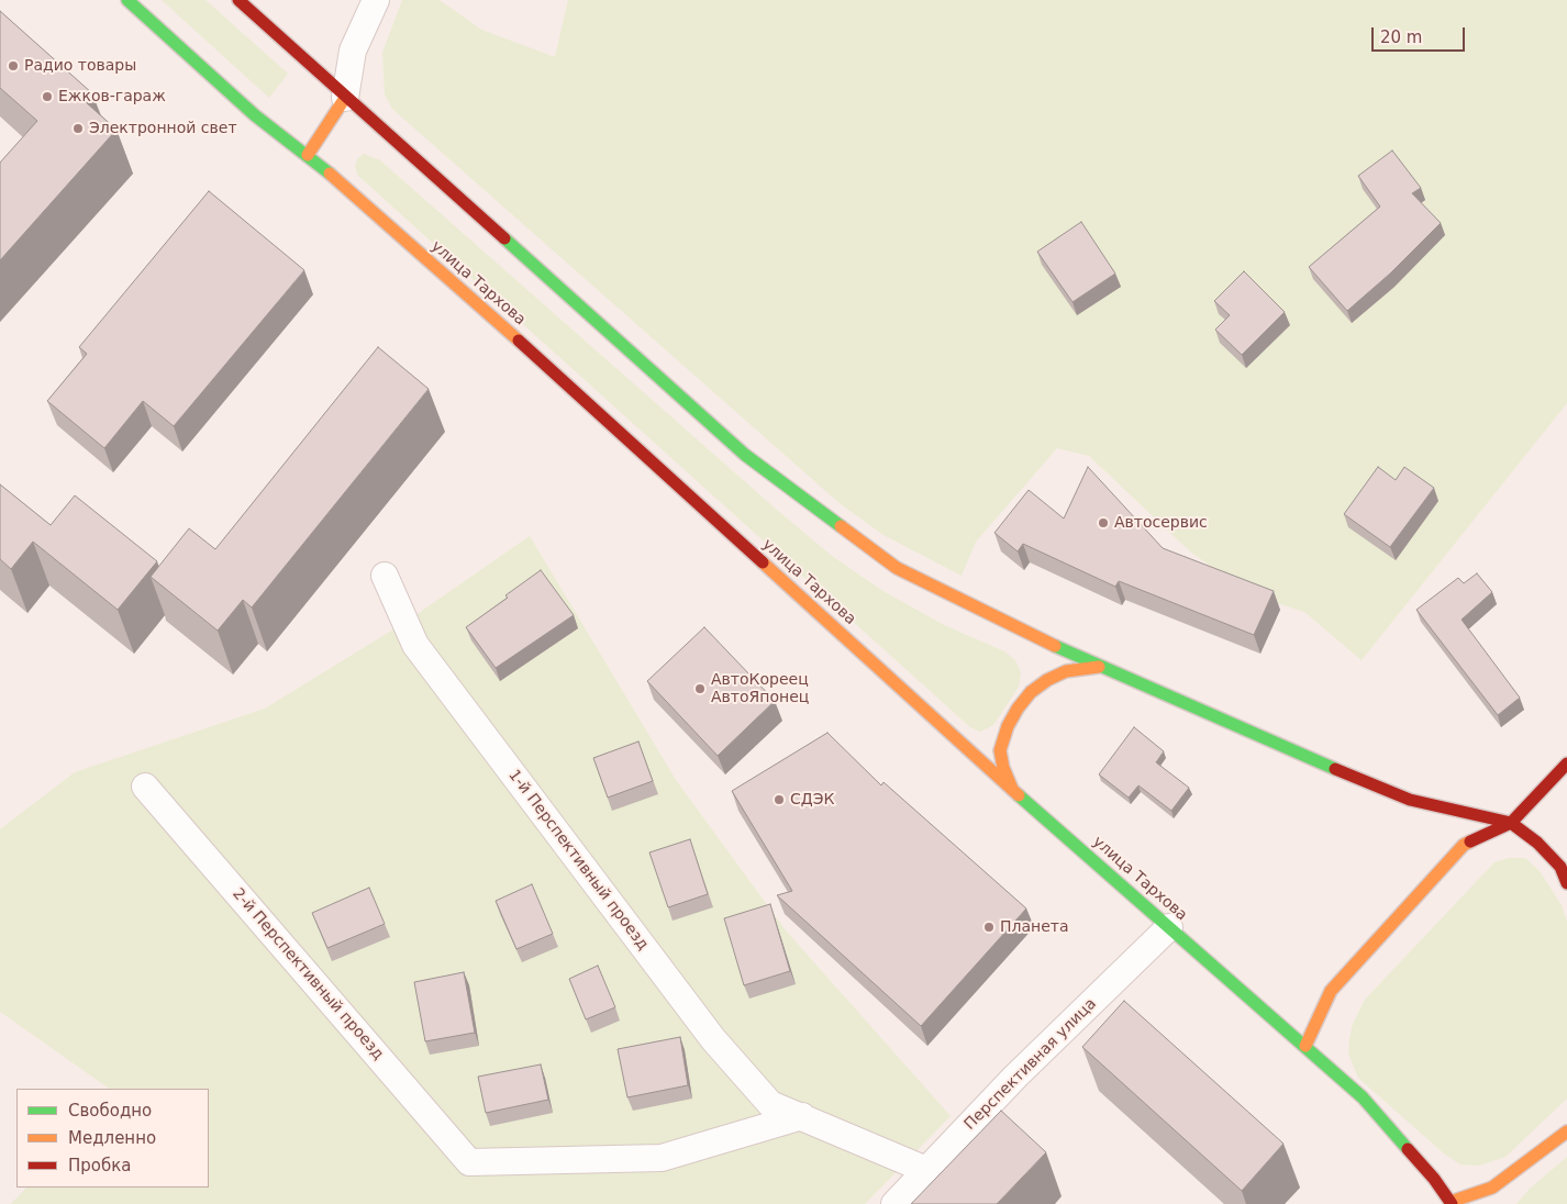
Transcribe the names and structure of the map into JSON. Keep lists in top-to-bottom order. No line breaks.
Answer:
{"streets":{"main road":["улица Тархова"],"street":["1-й Перспективный проезд","2-й Перспективный проезд","Перспективная улица"]},"crossings":[["улица Тархова","Перспективная улица"],["1-й Перспективный проезд","2-й Перспективный проезд"],["1-й Перспективный проезд","Перспективная улица"]],"places":["Радио товары","Ежков-гараж","Электронной свет","Автосервис","АвтоКореец АвтоЯпонец","СДЭК","Планета"],"legend":["Свободно","Медленно","Пробка"],"scale_bar":"20 m"}
